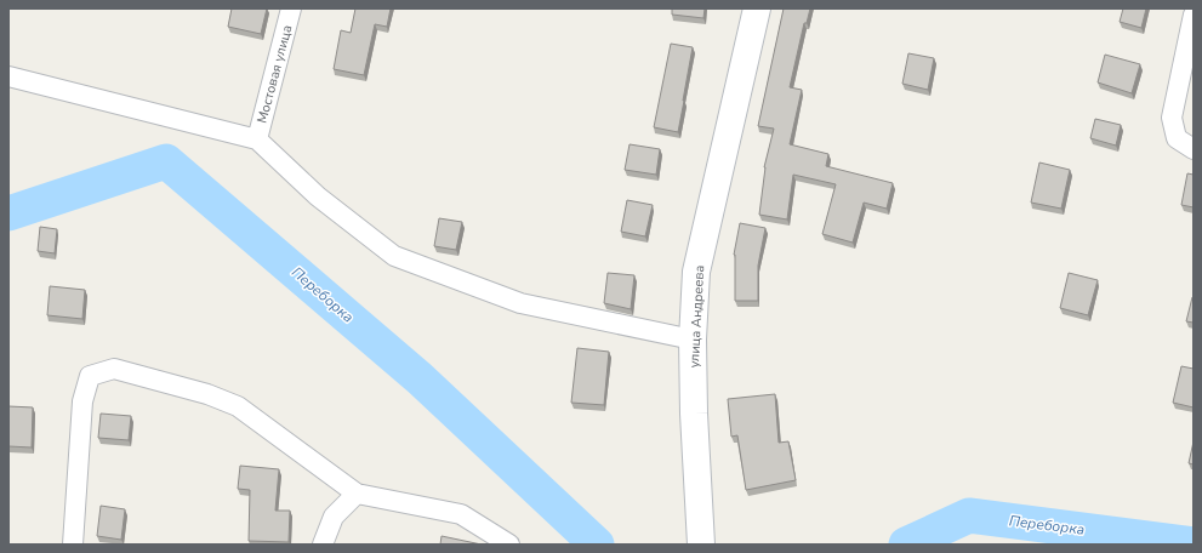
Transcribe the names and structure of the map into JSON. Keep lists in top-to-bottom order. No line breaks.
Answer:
{"streets":{"main road":["улица Андреева"],"street":["Мостовая улица"]},"water":["Переборка"]}
